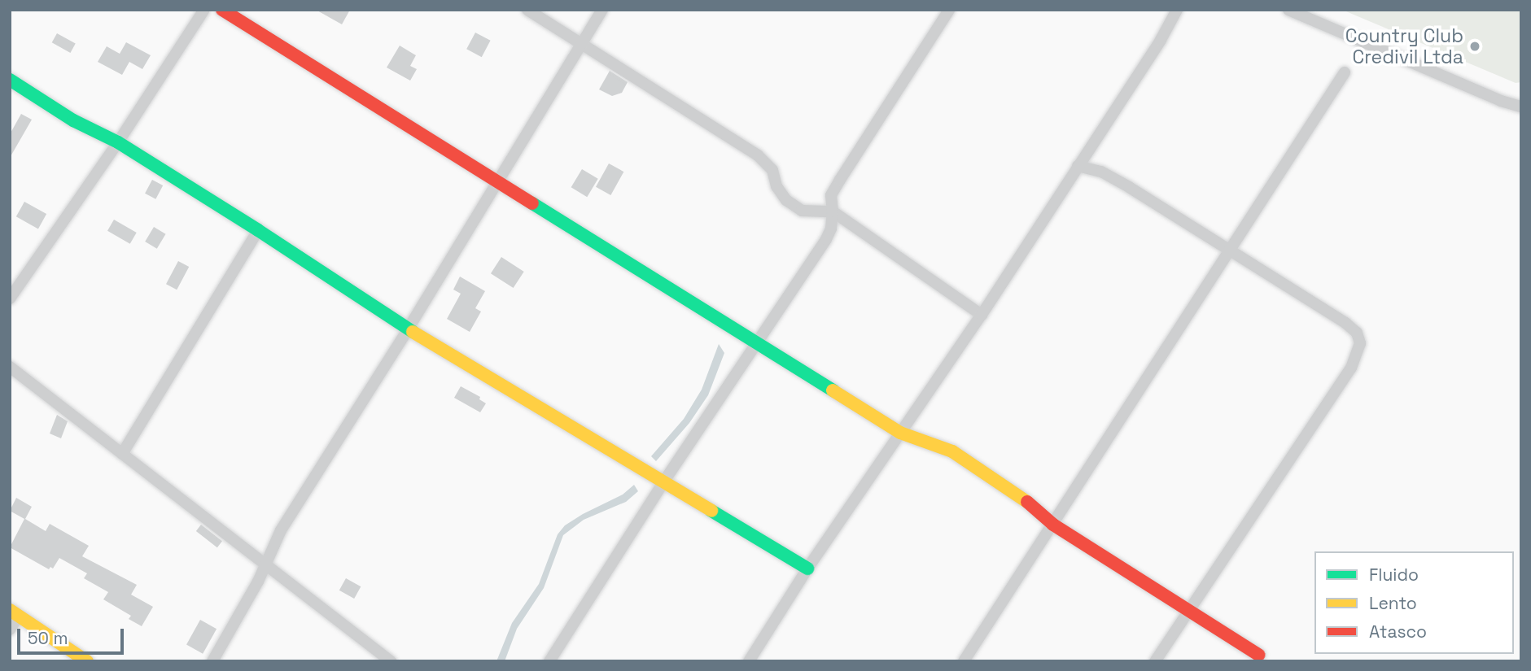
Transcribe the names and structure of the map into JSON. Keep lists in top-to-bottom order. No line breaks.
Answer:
{"places":["Country Club Credivil Ltda"],"legend":["Fluido","Lento","Atasco"],"scale_bar":"50 m"}
